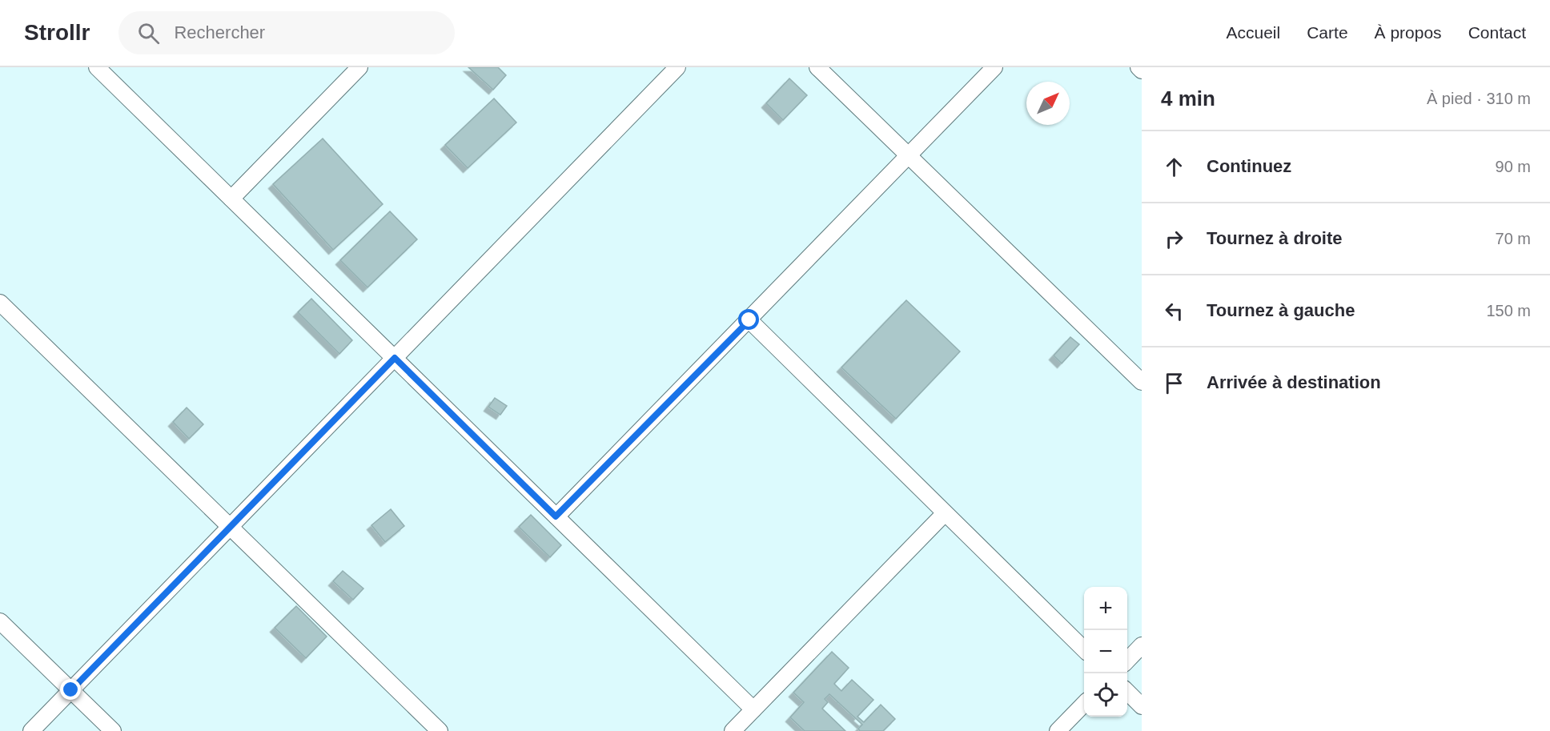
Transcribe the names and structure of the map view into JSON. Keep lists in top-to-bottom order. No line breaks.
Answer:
{"north":"top right","page":{"header":"Strollr","search":"Rechercher","nav":["Accueil","Carte","À propos","Contact"],"heading":["4 min","À pied · 310 m"],"list":[["Continuez","90 m"],["Tournez à droite","70 m"],["Tournez à gauche","150 m"],"Arrivée à destination"],"map_buttons":["+","−"]}}
